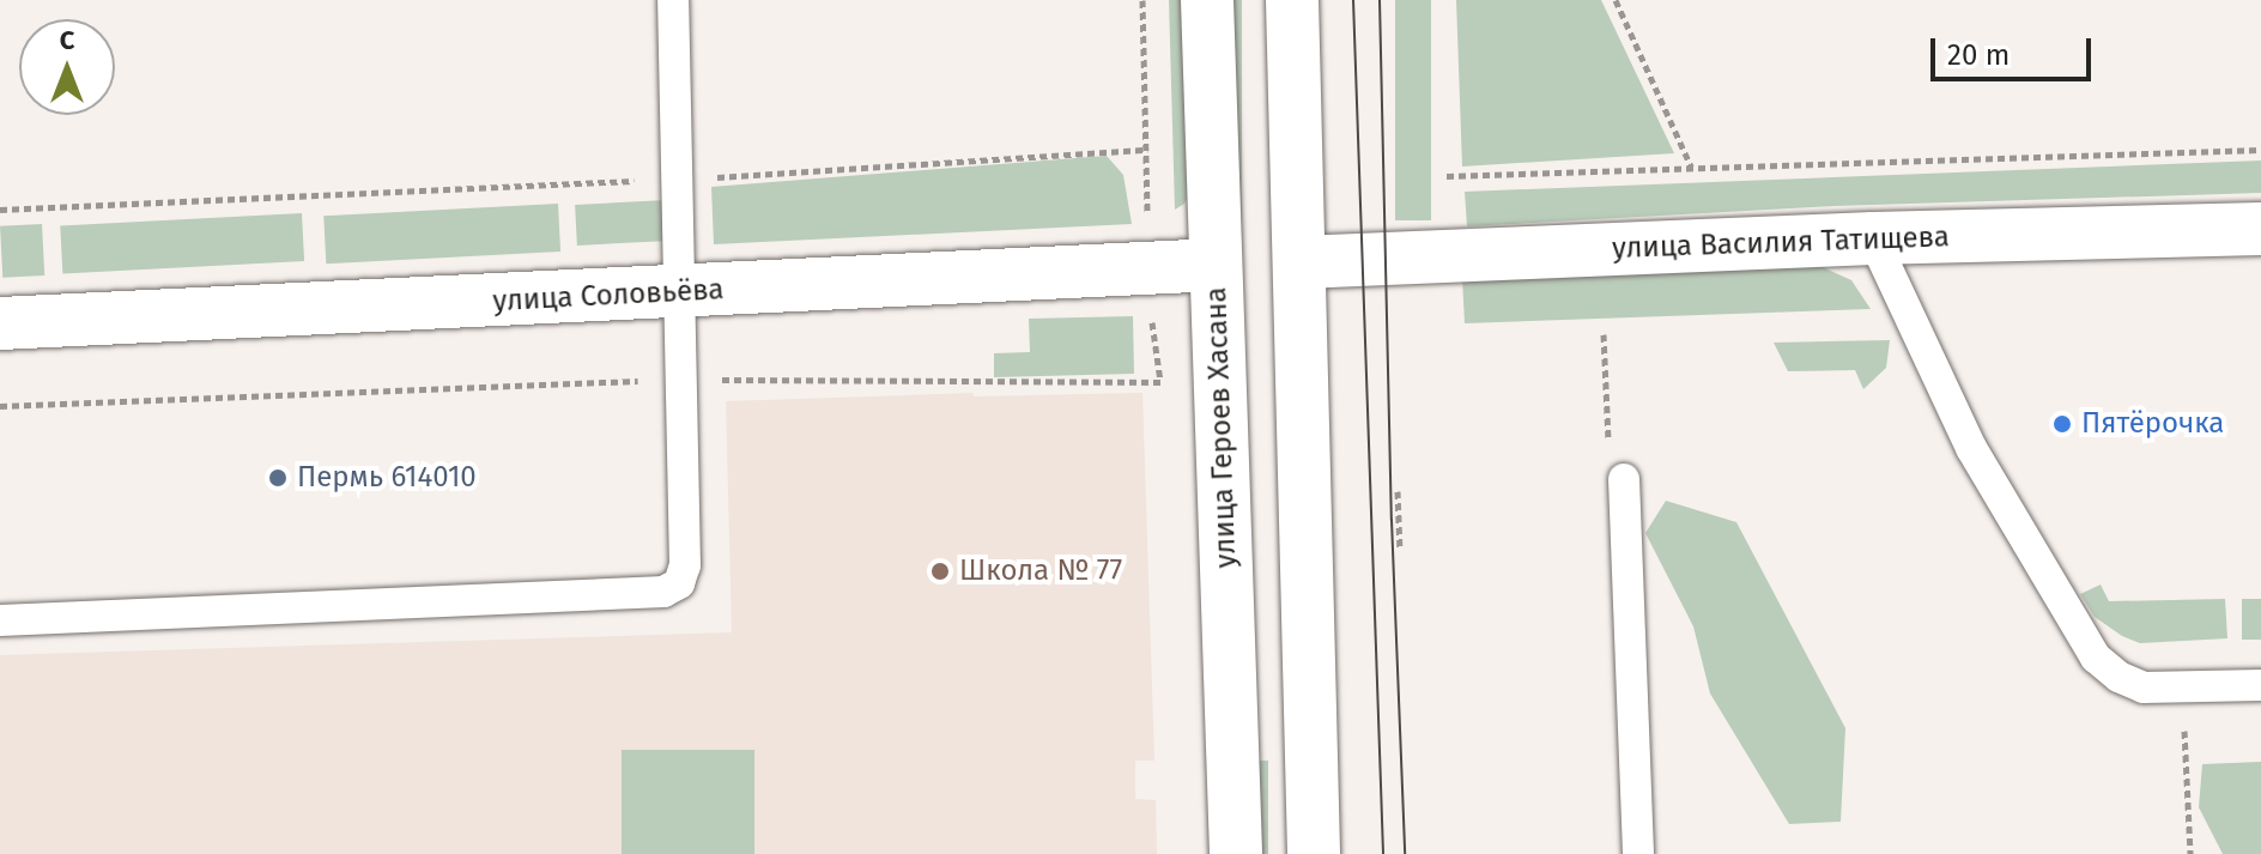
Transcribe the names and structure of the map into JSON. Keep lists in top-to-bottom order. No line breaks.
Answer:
{"streets":{"street":["улица Василия Татищева","улица Соловьёва","улица Героев Хасана"]},"crossings":[["улица Соловьёва","улица Героев Хасана"]],"places":["Пятёрочка","Пермь 614010","Школа № 77"],"scale_bar":"20 m","north":"top"}
